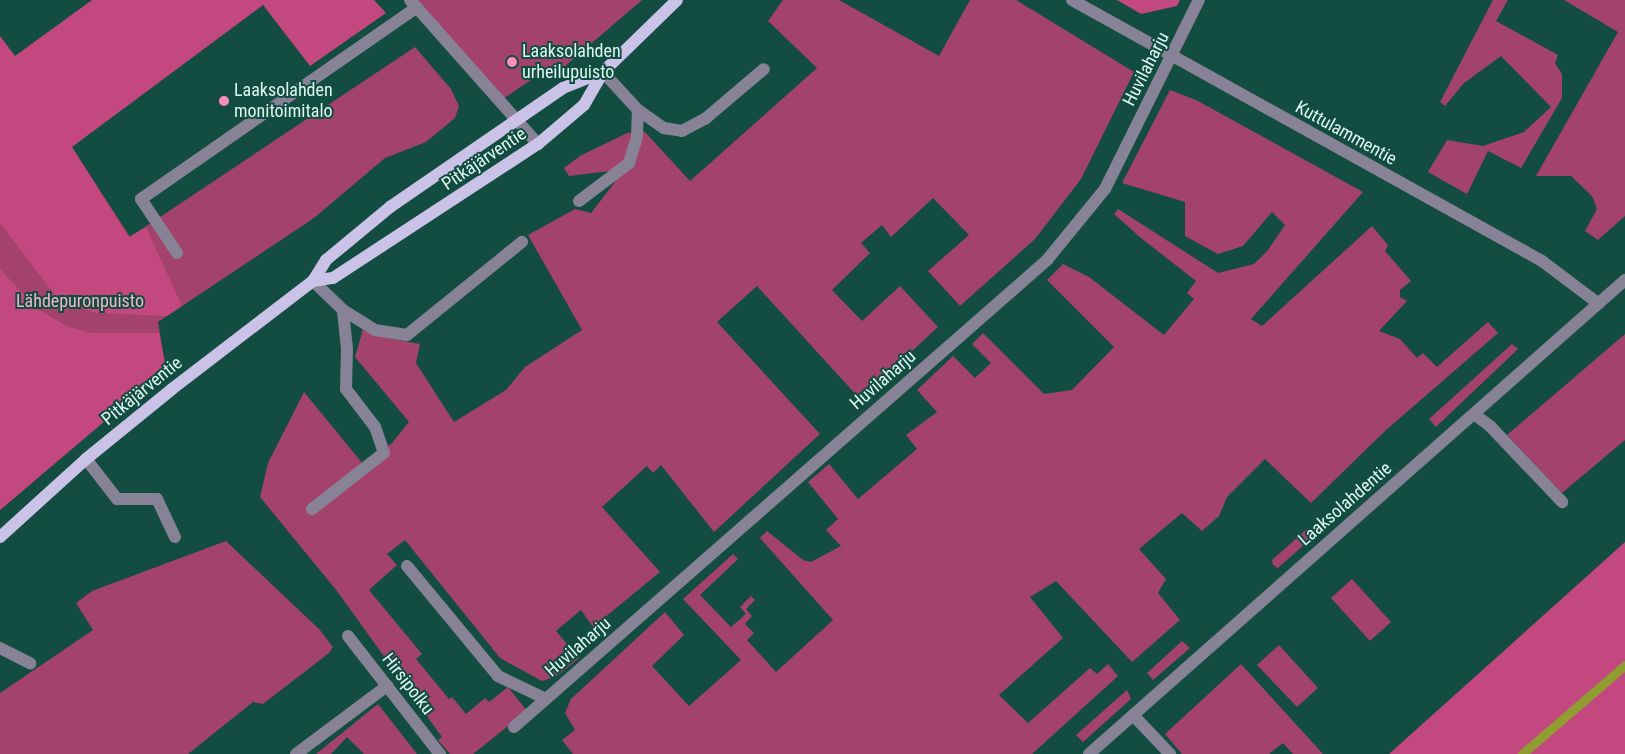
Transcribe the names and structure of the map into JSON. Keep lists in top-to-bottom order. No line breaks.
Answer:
{"streets":{"main road":["Pitkäjärventie"],"street":["Huvilaharju","Kuttulammentie","Laaksolahdentie","Hirsipolku"]},"crossings":[["Huvilaharju","Kuttulammentie"],["Kuttulammentie","Laaksolahdentie"]],"parks":["Lähdepuronpuisto"],"places":["Laaksolahden urheilupuisto","Laaksolahden monitoimitalo"]}
